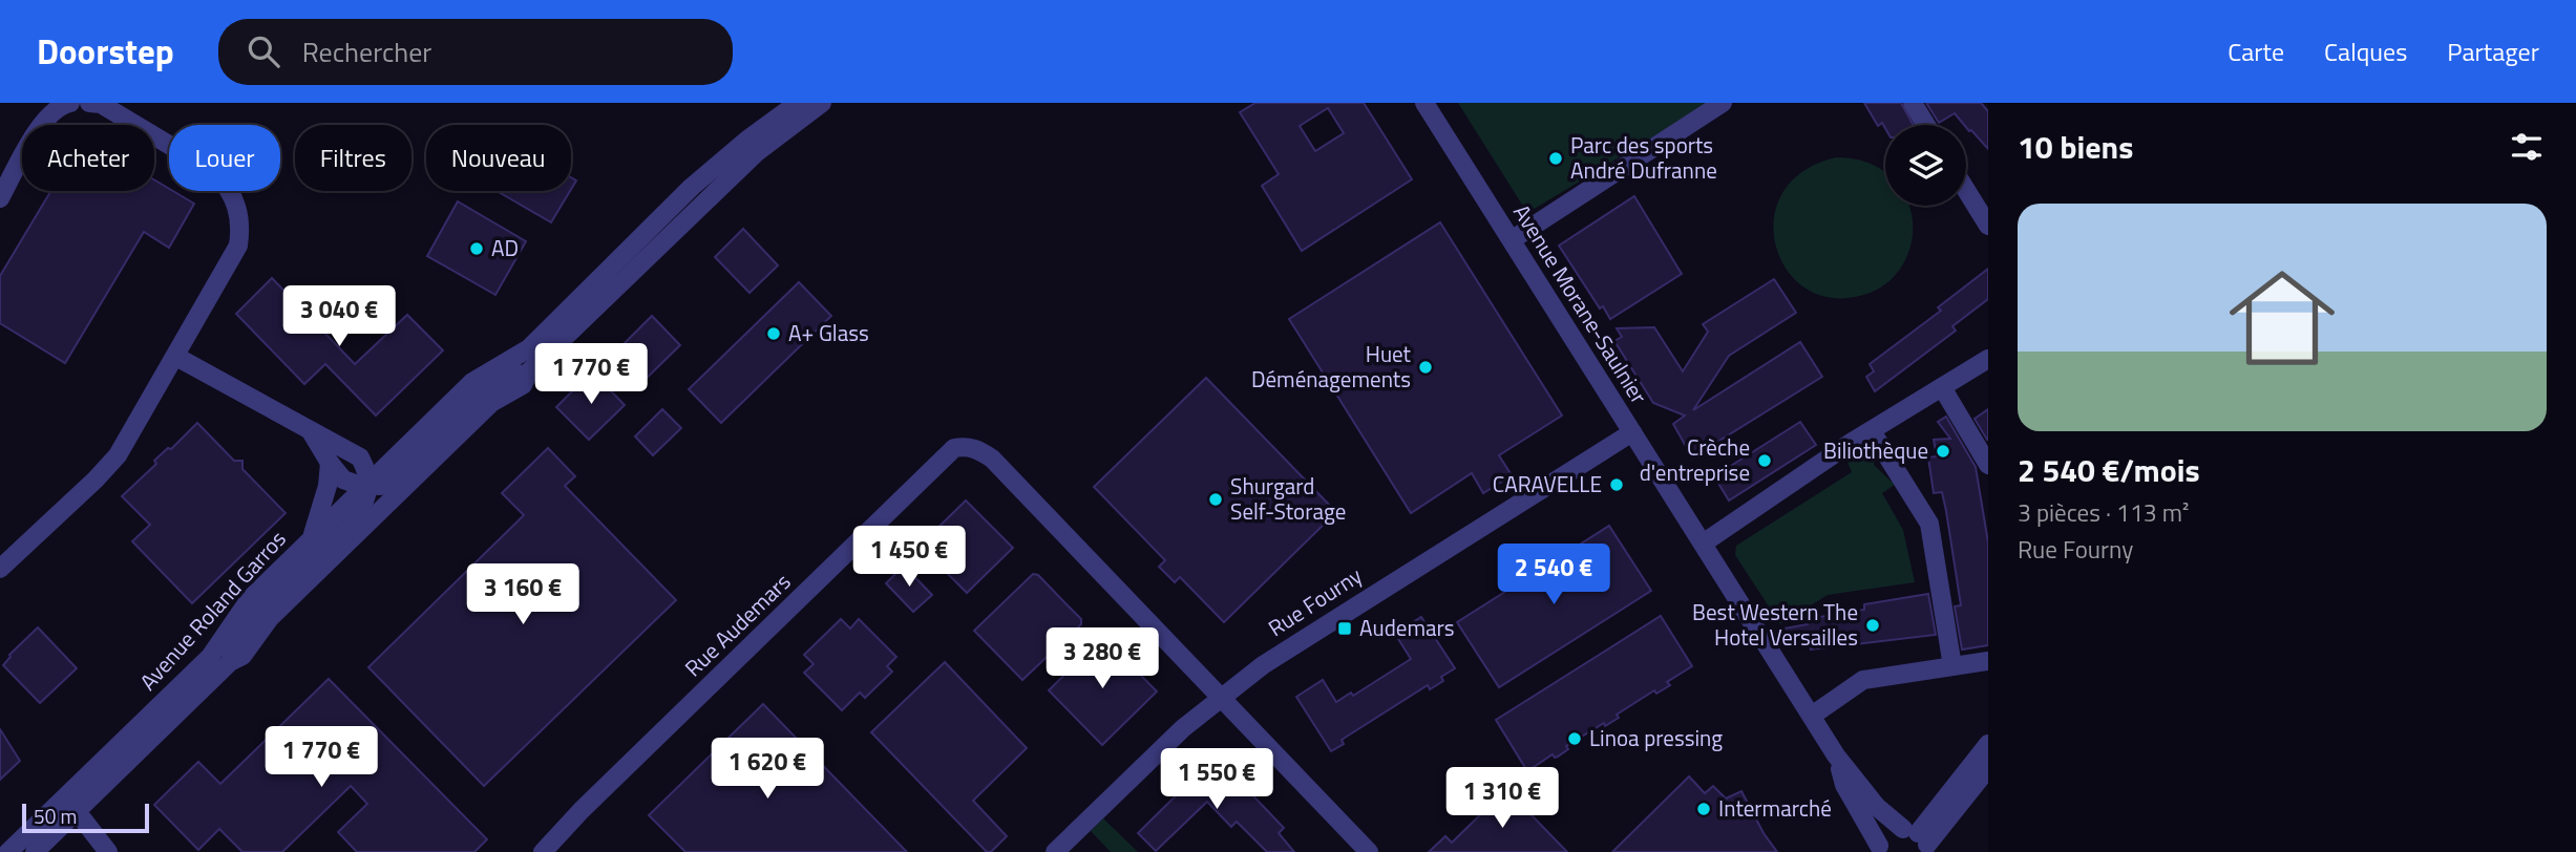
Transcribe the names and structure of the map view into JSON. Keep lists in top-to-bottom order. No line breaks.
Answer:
{"streets":{"street":["Avenue Morane-Saulnier","Rue Fourny","Avenue Roland Garros","Rue Audemars"]},"crossings":[["Avenue Morane-Saulnier","Rue Fourny"],["Rue Fourny","Rue Audemars"]],"places":{"other":["Parc des sports André Dufranne","AD","A+ Glass","Huet Déménagements","Biliothèque","Crèche d'entreprise","CARAVELLE","Shurgard Self-Storage","Best Western The Hotel Versailles","Linoa pressing","Intermarché"],"transit":["Audemars"]},"scale_bar":"50 m","page":{"header":"Doorstep","search":"Rechercher","nav":["Carte","Calques","Partager"],"heading":"10 biens","chip":["Acheter","Louer","Filtres","Nouveau"],"list":[{"name":"2 540 €/mois","note":"3 pièces · 113 m² · Rue Fourny"}],"price":["3 040 €","1 770 €","1 450 €","2 540 €","3 160 €","3 280 €","1 770 €","1 620 €","1 550 €","1 310 €"],"scale":"50 m"}}
